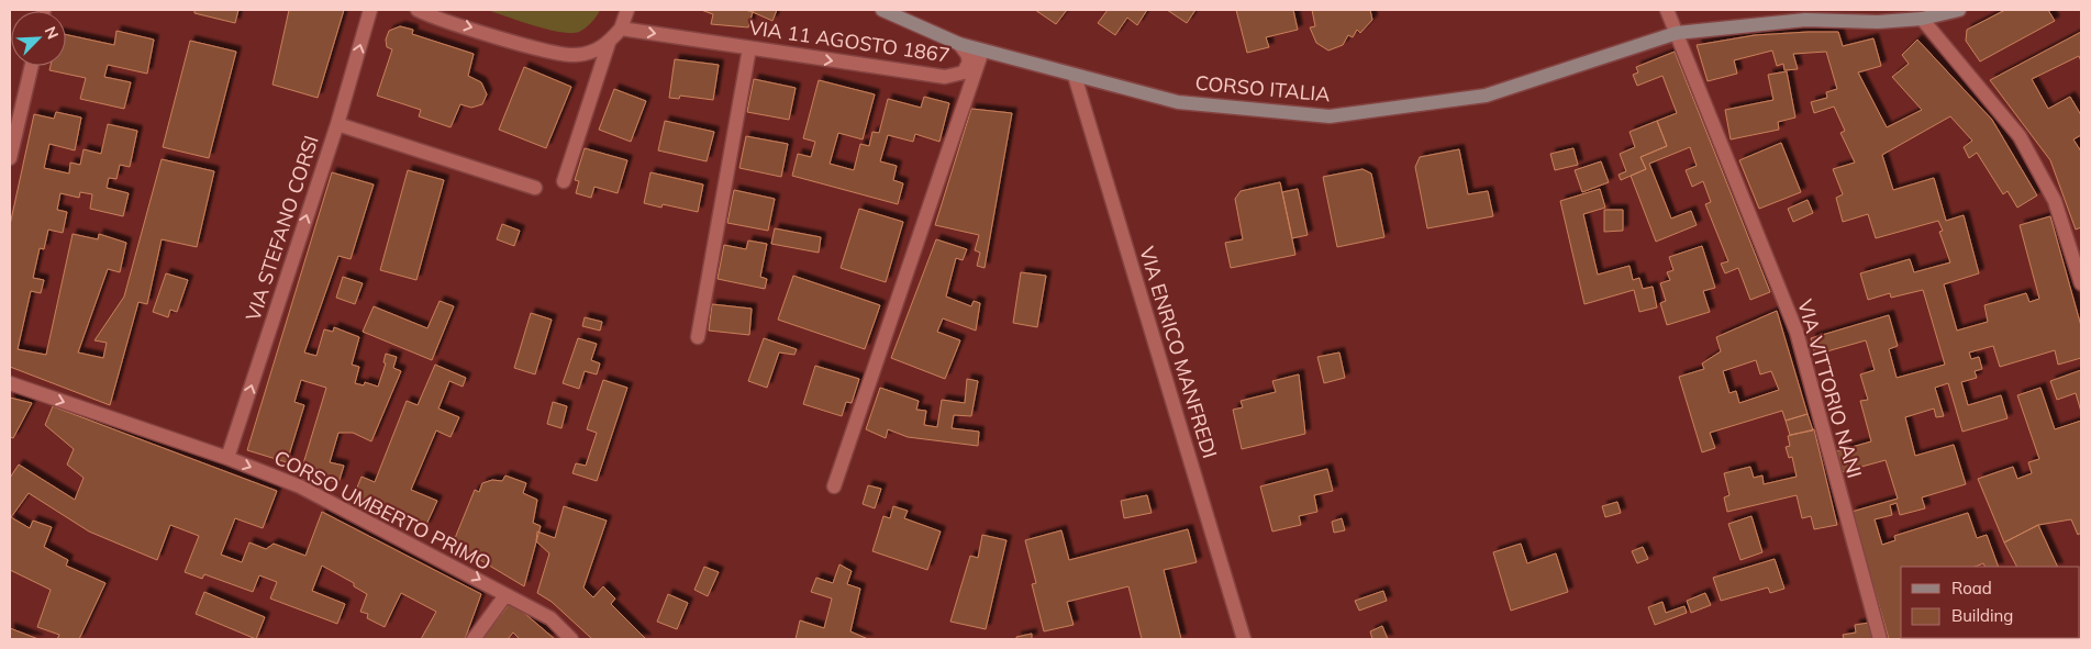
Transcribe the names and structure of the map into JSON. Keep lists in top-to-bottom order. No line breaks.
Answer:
{"streets":{"main road":["CORSO ITALIA"],"street":["VIA 11 AGOSTO 1867","VIA STEFANO CORSI","VIA ENRICO MANFREDI","VIA VITTORIO NANI","CORSO UMBERTO PRIMO"]},"crossings":[["VIA 11 AGOSTO 1867","CORSO ITALIA"],["CORSO ITALIA","VIA ENRICO MANFREDI"],["CORSO ITALIA","VIA VITTORIO NANI"],["VIA STEFANO CORSI","CORSO UMBERTO PRIMO"]],"one_way":["VIA 11 AGOSTO 1867","VIA STEFANO CORSI","CORSO UMBERTO PRIMO"],"legend":["Road","Building"],"north":"top right"}
